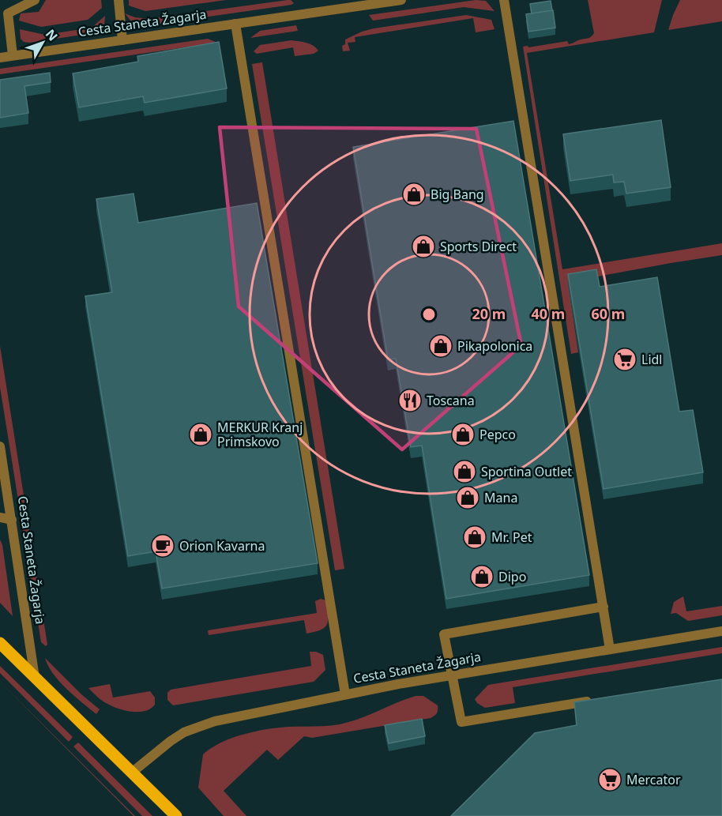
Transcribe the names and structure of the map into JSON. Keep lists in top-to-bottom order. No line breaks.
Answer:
{"streets":{"street":["Cesta Staneta Žagarja"]},"places":{"shop":["Big Bang","Sports Direct","Pikapolonica","MERKUR Kranj Primskovo","Pepco","Sportina Outlet","Mana","Mr. Pet","Dipo"],"supermarket":["Lidl","Mercator"],"restaurant":["Toscana"],"cafe":["Orion Kavarna"]},"north":"top right","rings":["20 m","40 m","60 m"]}
